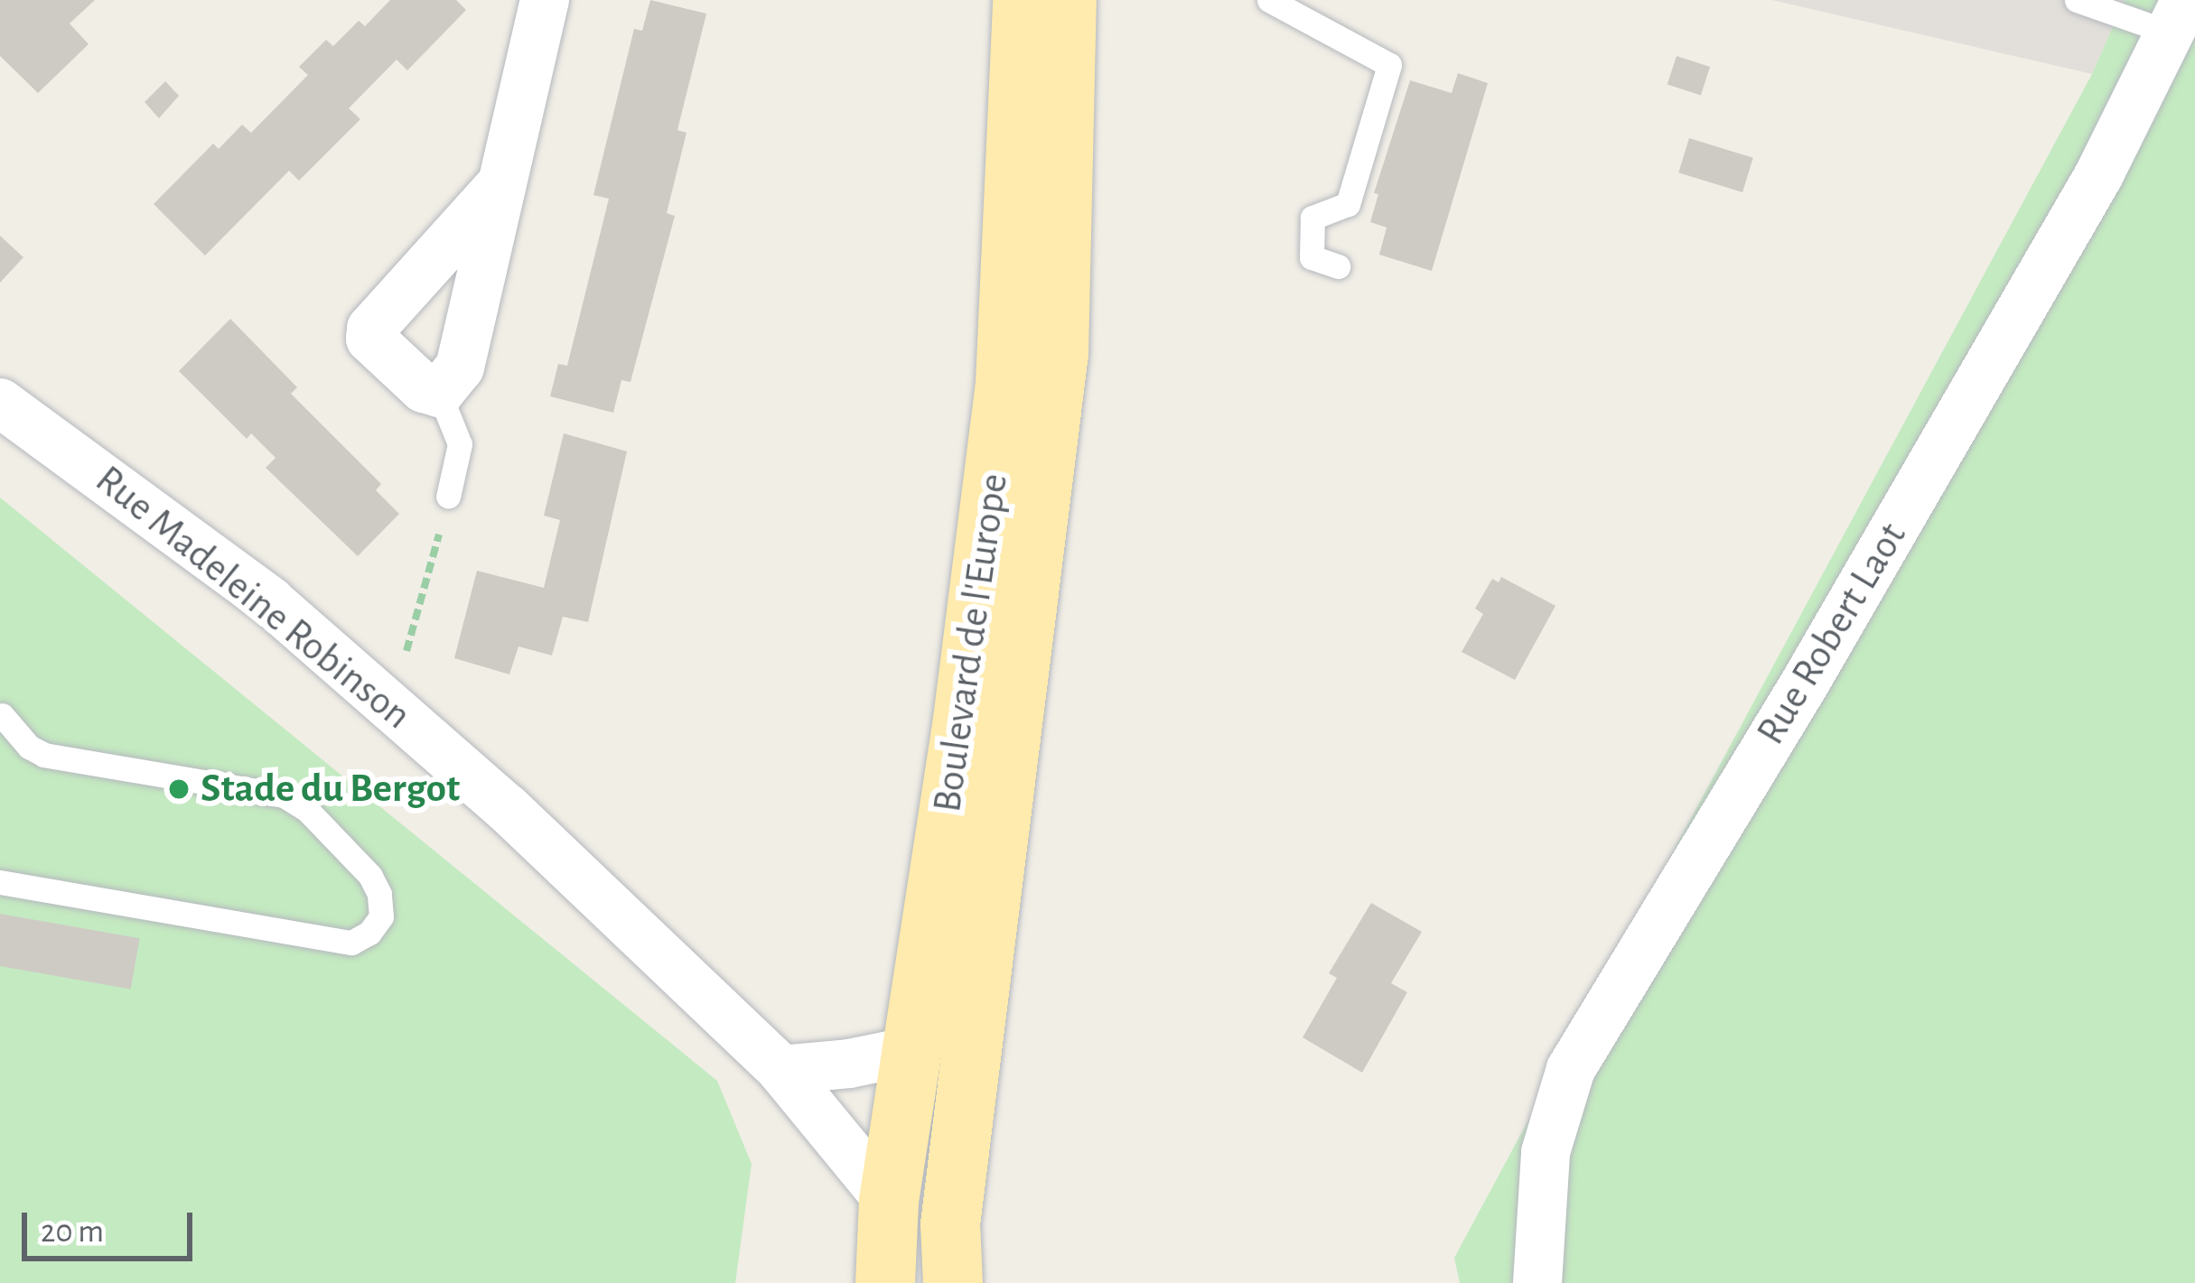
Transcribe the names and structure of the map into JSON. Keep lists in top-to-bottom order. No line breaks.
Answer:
{"streets":{"main road":["Boulevard de l'Europe"],"street":["Rue Madeleine Robinson","Rue Robert Laot"]},"crossings":[["Rue Madeleine Robinson","Boulevard de l'Europe"]],"places":["Stade du Bergot"],"scale_bar":"20 m"}
